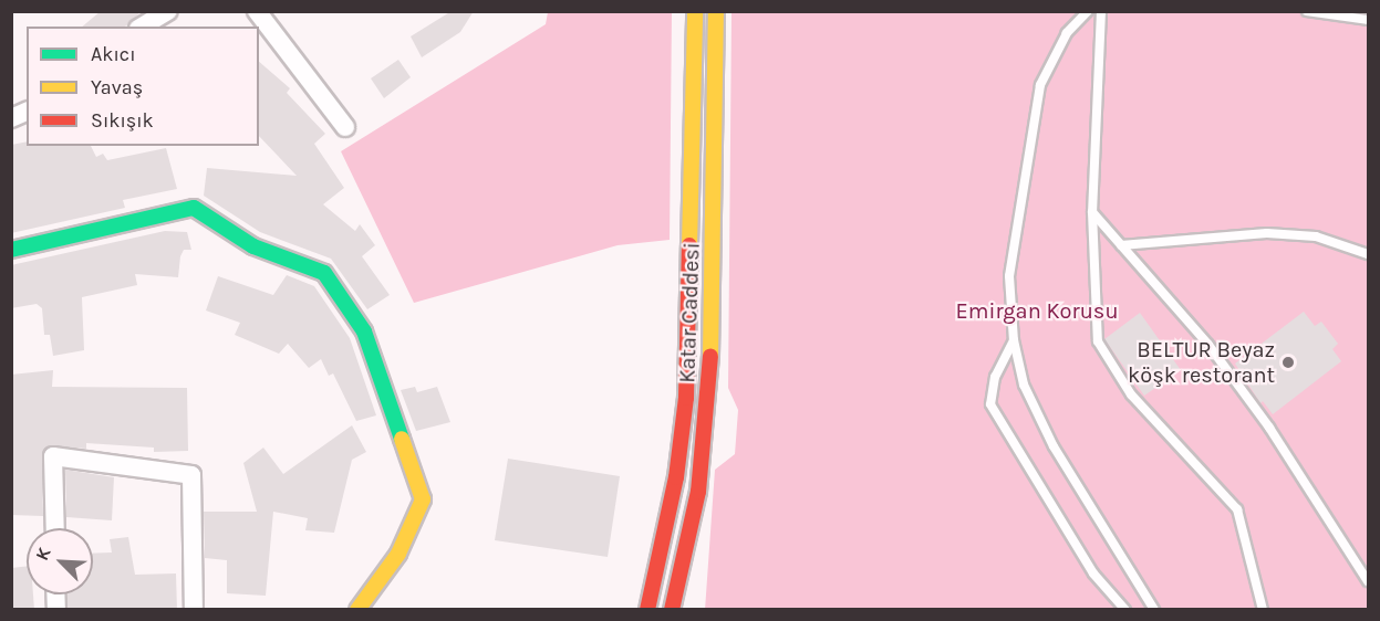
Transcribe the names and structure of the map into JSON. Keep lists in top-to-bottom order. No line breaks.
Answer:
{"streets":{"main road":["Katar Caddesi"]},"parks":["Emirgan Korusu"],"places":["BELTUR Beyaz köşk restorant"],"legend":["Akıcı","Yavaş","Sıkışık"],"north":"top left"}
